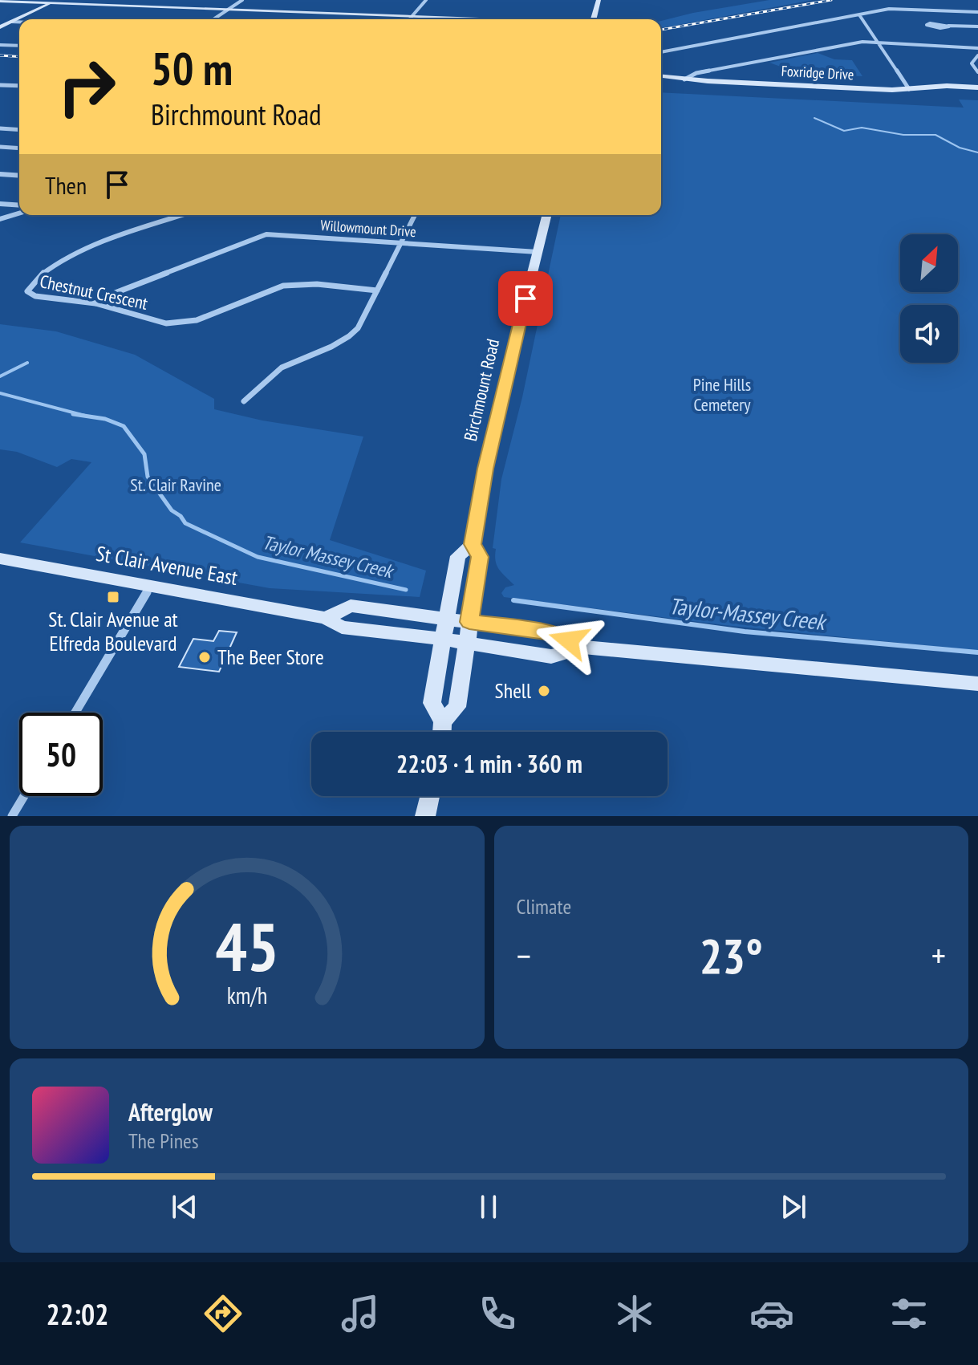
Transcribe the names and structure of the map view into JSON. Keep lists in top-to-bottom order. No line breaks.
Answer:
{"streets":{"main road":["Foxridge Drive","Birchmount Road","St Clair Avenue East"],"street":["Willowmount Drive","Chestnut Crescent"]},"crossings":[["Willowmount Drive","Chestnut Crescent"],["Willowmount Drive","Birchmount Road"],["Birchmount Road","St Clair Avenue East"]],"water":["Taylor Massey Creek","Taylor-Massey Creek"],"parks":["Pine Hills Cemetery","St. Clair Ravine"],"places":{"transit":["St. Clair Avenue at Elfreda Boulevard"],"other":["The Beer Store","Shell"]},"north":"top right","page":{"turn":["50 m","Birchmount Road"],"then":"Then","limit":"50","trip":"22:03 · 1 min · 360 m","tile":"Climate","heat":["−","23°","+"],"song":["Afterglow","The Pines"],"tabs":"22:02","gauge":["45","km/h"]}}
